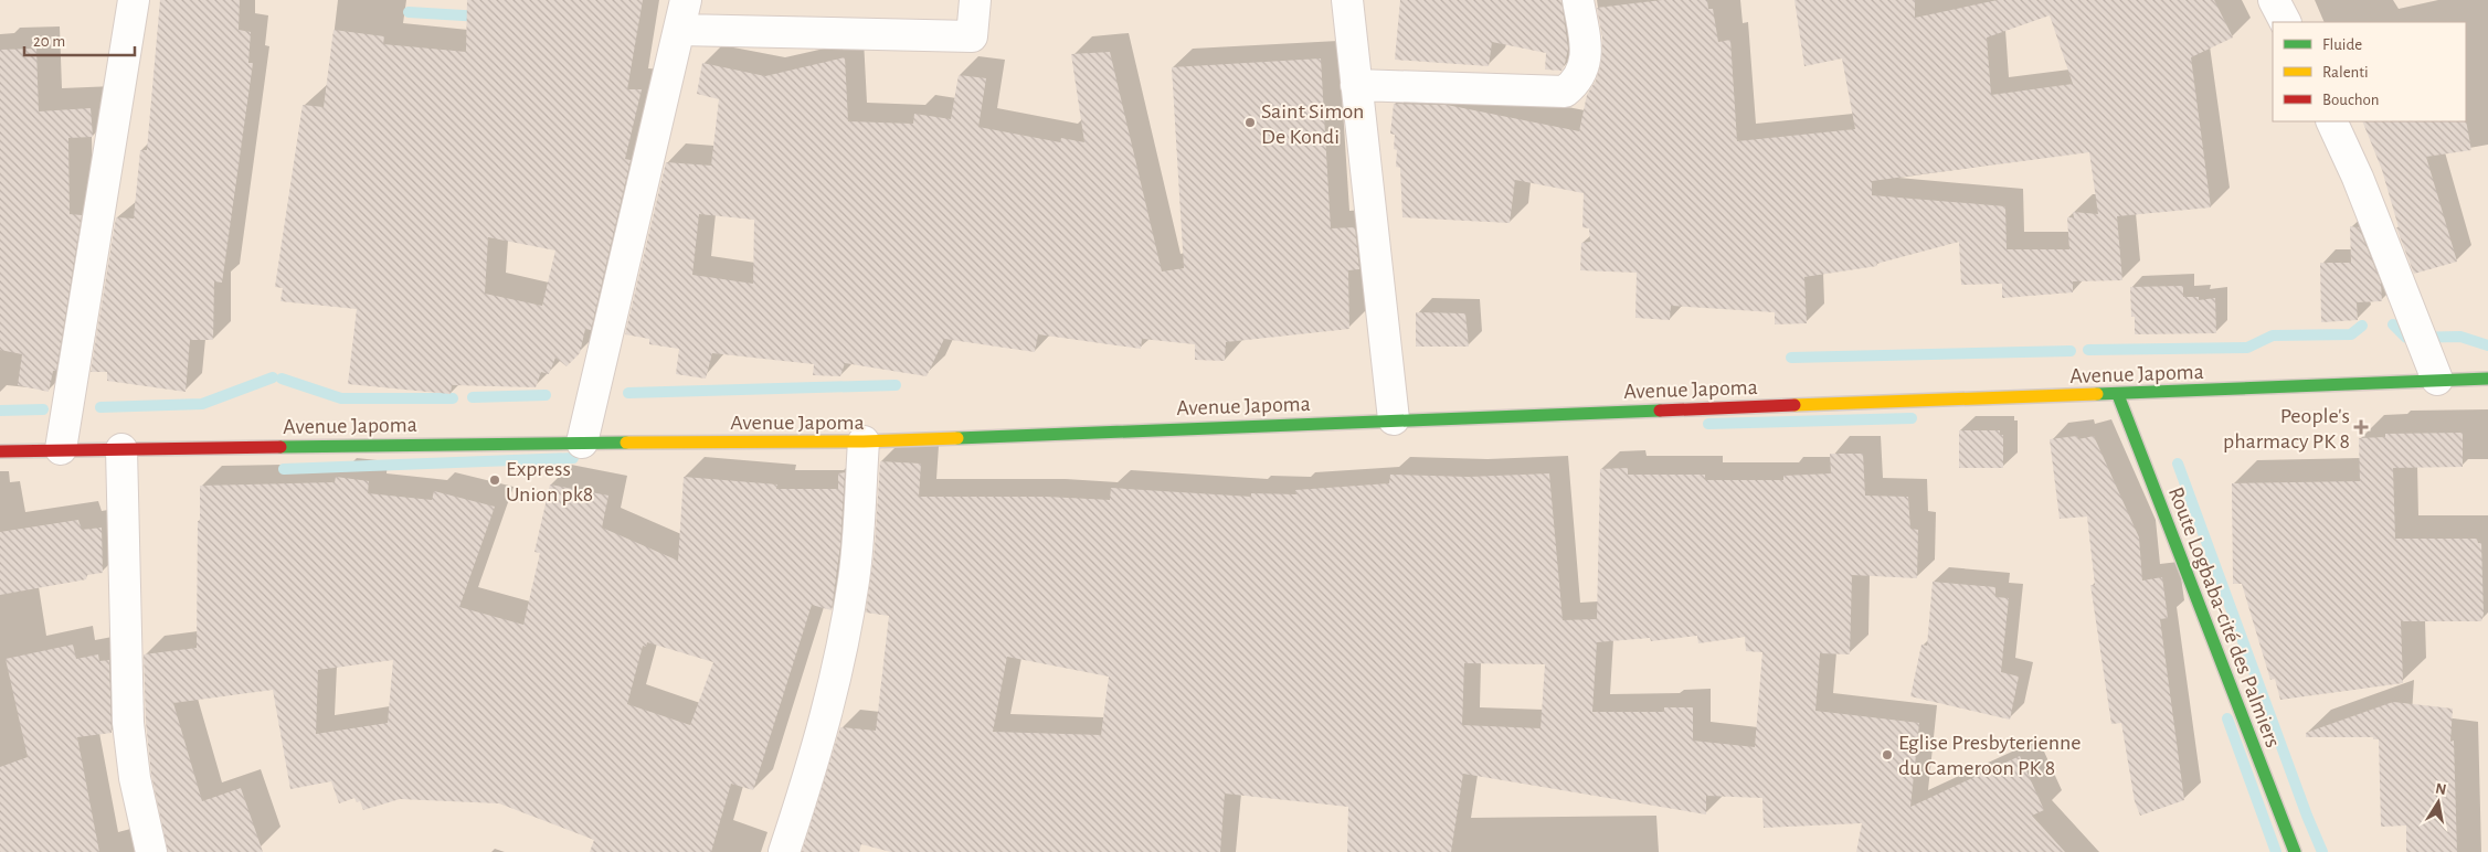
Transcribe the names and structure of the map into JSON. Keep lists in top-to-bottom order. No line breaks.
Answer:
{"streets":{"main road":["Avenue Japoma","Route Logbaba-cité des Palmiers"]},"crossings":[["Avenue Japoma","Route Logbaba-cité des Palmiers"]],"places":{"other":["Saint Simon De Kondi","Express Union pk8","Eglise Presbyterienne du Cameroon PK 8"],"health":["People's pharmacy PK 8"]},"legend":["Fluide","Ralenti","Bouchon"],"scale_bar":"20 m","north":"top"}
